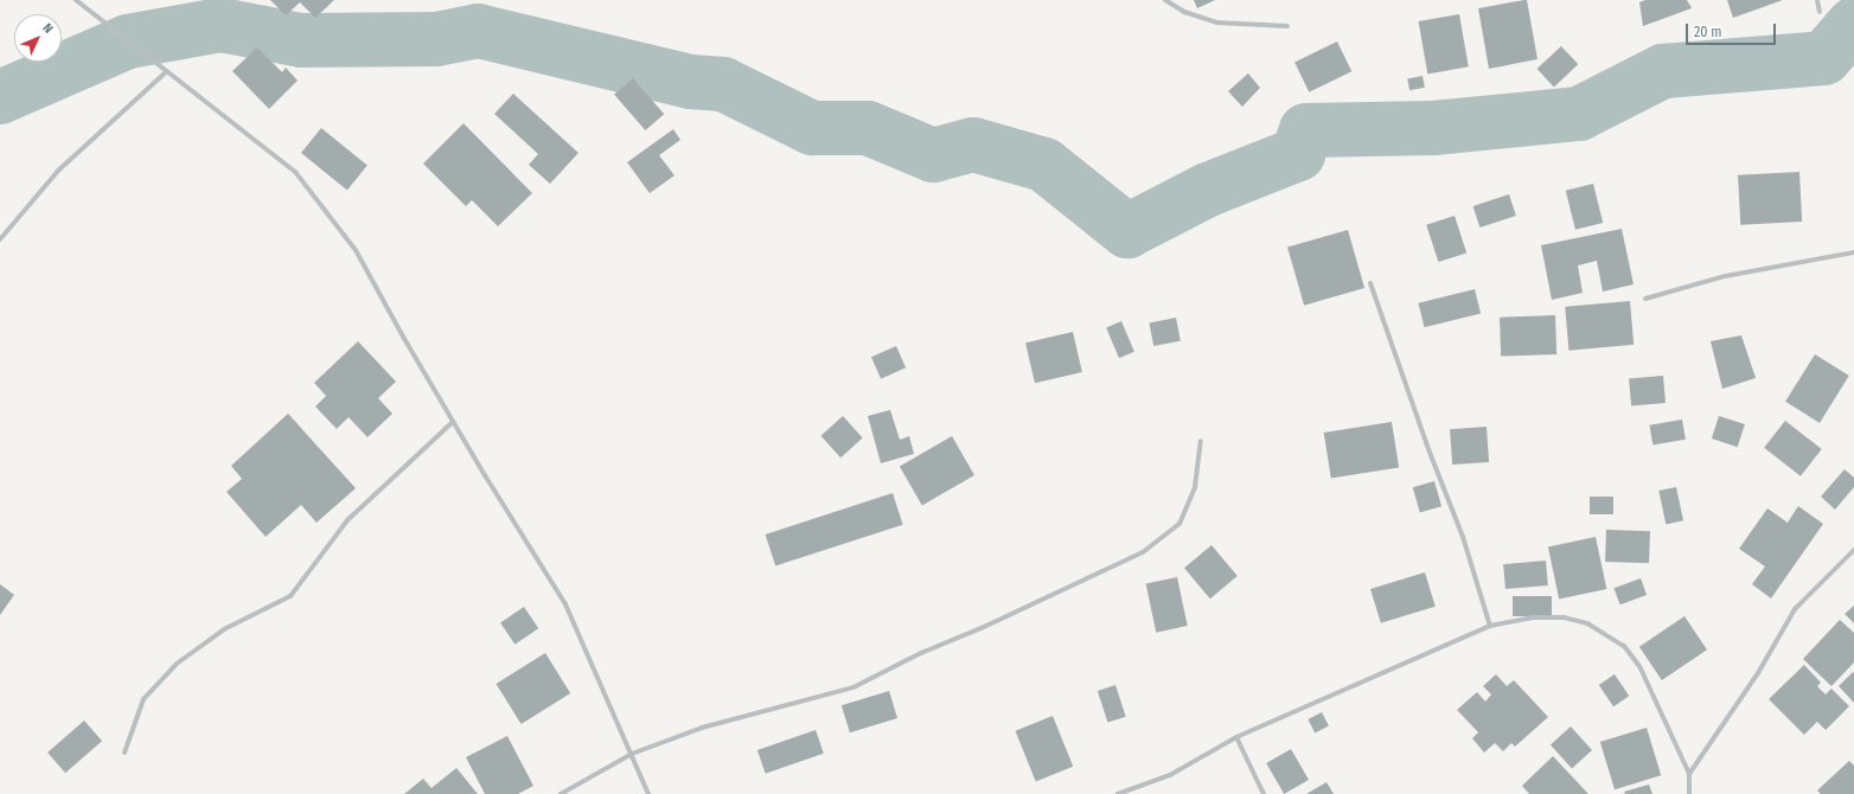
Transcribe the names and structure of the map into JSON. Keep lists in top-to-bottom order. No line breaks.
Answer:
{"scale_bar":"20 m","north":"top right"}
